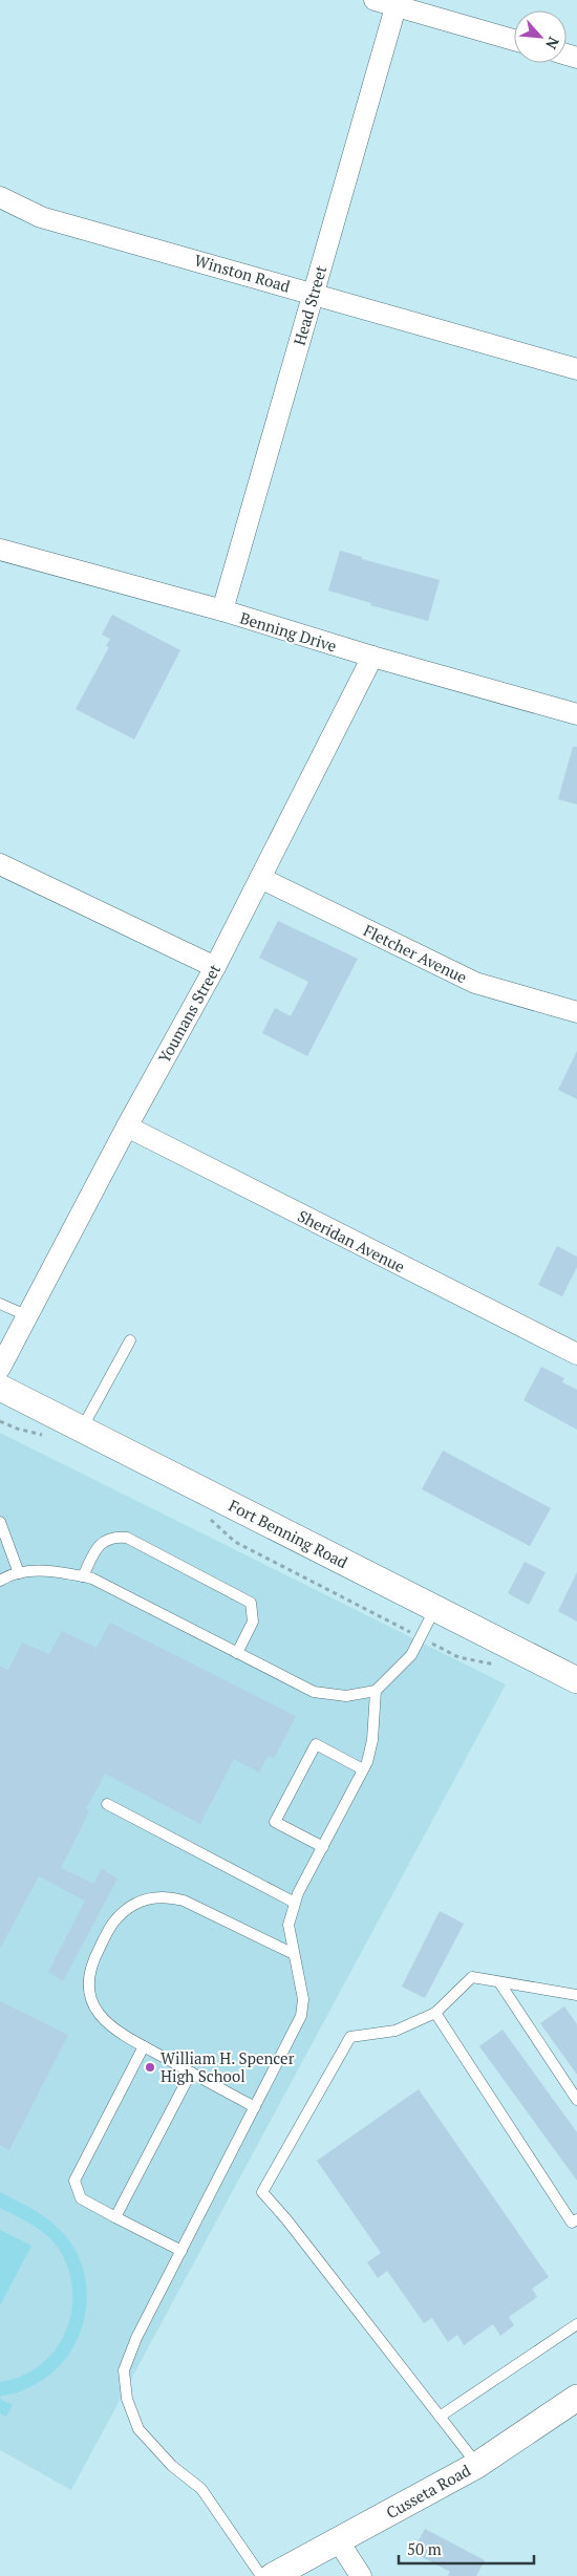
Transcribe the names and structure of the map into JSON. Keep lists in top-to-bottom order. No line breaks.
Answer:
{"streets":{"street":["Winston Road","Head Street","Benning Drive","Fletcher Avenue","Youmans Street","Sheridan Avenue","Fort Benning Road","Cusseta Road"]},"crossings":[["Winston Road","Head Street"],["Head Street","Benning Drive"],["Benning Drive","Youmans Street"],["Fletcher Avenue","Youmans Street"],["Youmans Street","Sheridan Avenue"]],"places":["William H. Spencer High School"],"scale_bar":"50 m","north":"bottom right"}
